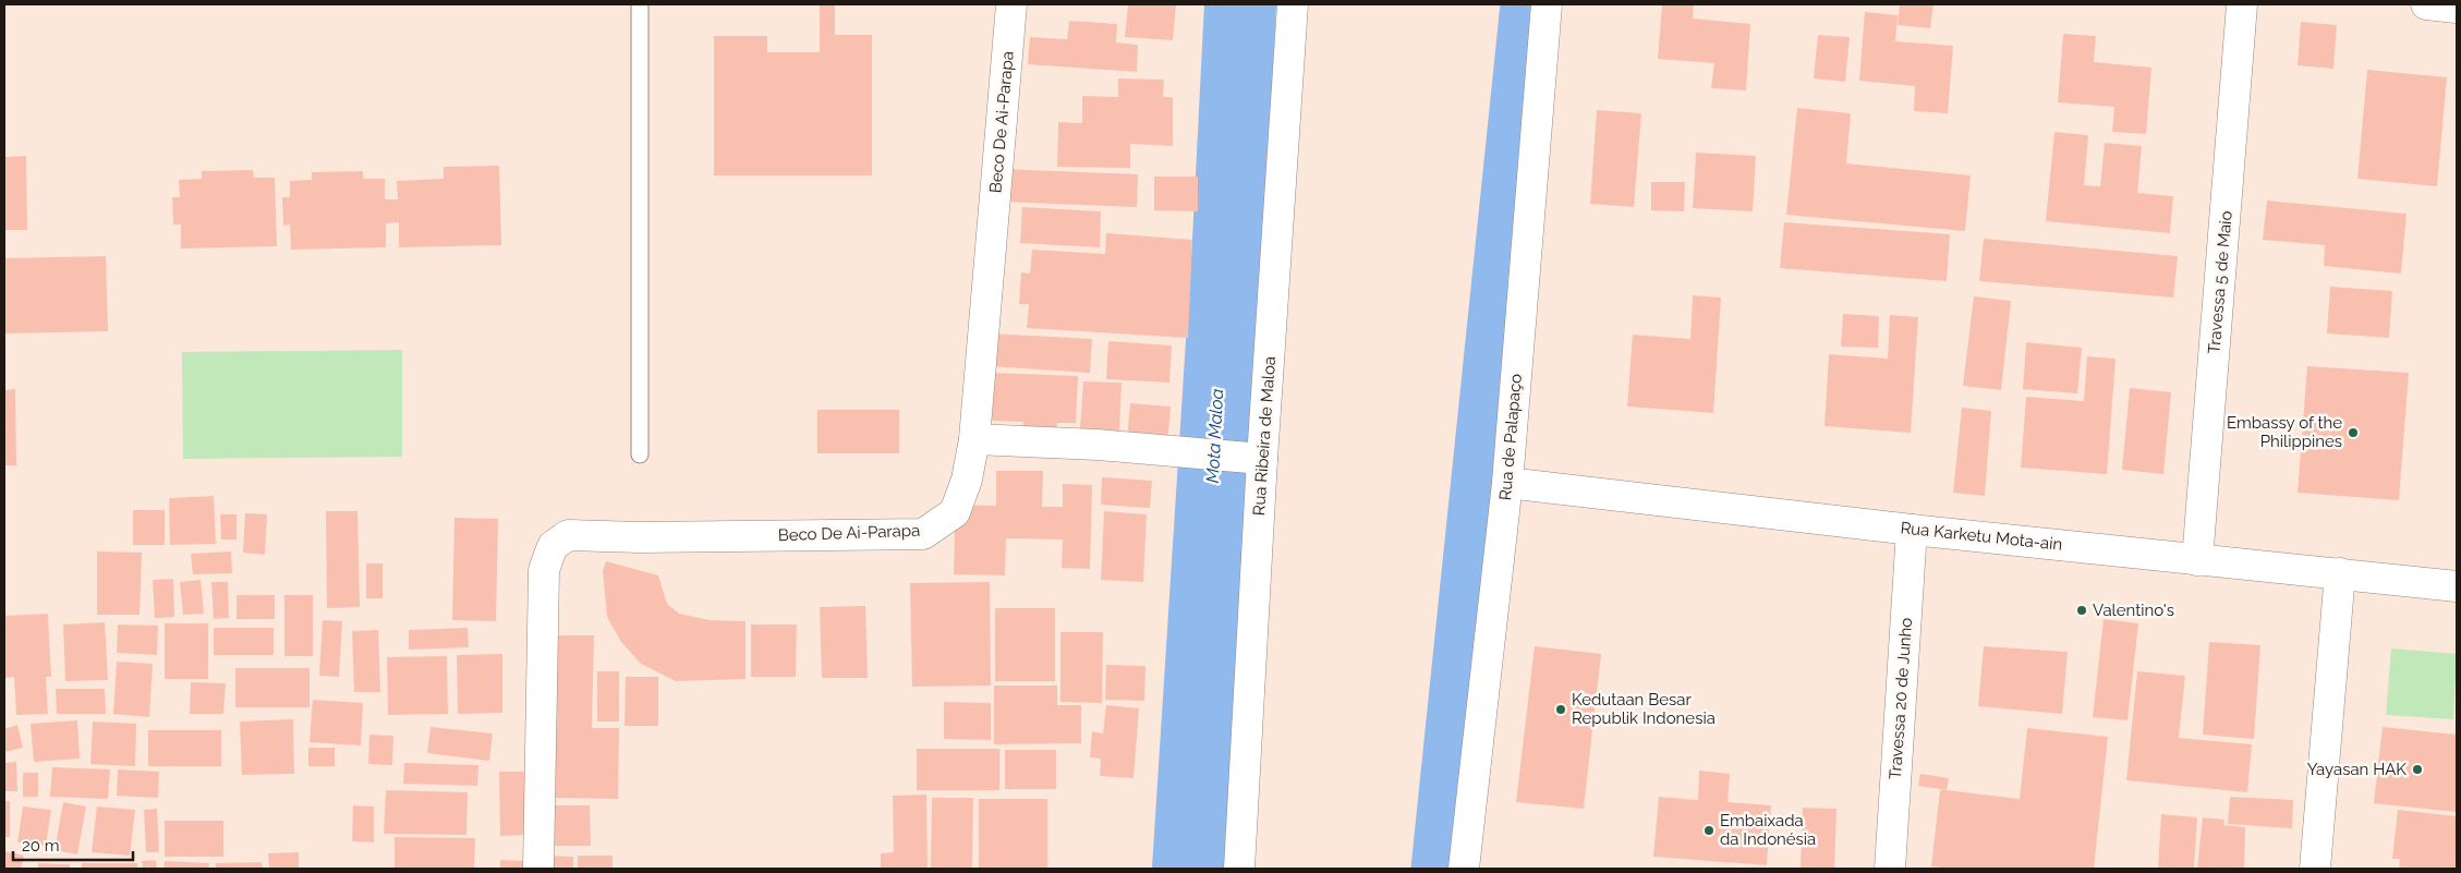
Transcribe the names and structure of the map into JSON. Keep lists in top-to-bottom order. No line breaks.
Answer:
{"streets":{"street":["Beco De Ai-Parapa","Travessa 5 de Maio","Rua Ribeira de Maloa","Rua de Palapaço","Rua Karketu Mota-ain","Travessa 20 de Junho"]},"crossings":[["Travessa 5 de Maio","Rua Karketu Mota-ain"],["Rua de Palapaço","Rua Karketu Mota-ain"],["Rua Karketu Mota-ain","Travessa 20 de Junho"]],"water":["Mota Maloa"],"places":["Embassy of the Philippines","Valentino's","Kedutaan Besar Republik Indonesia","Yayasan HAK","Embaixada da Indonésia"],"scale_bar":"20 m"}
